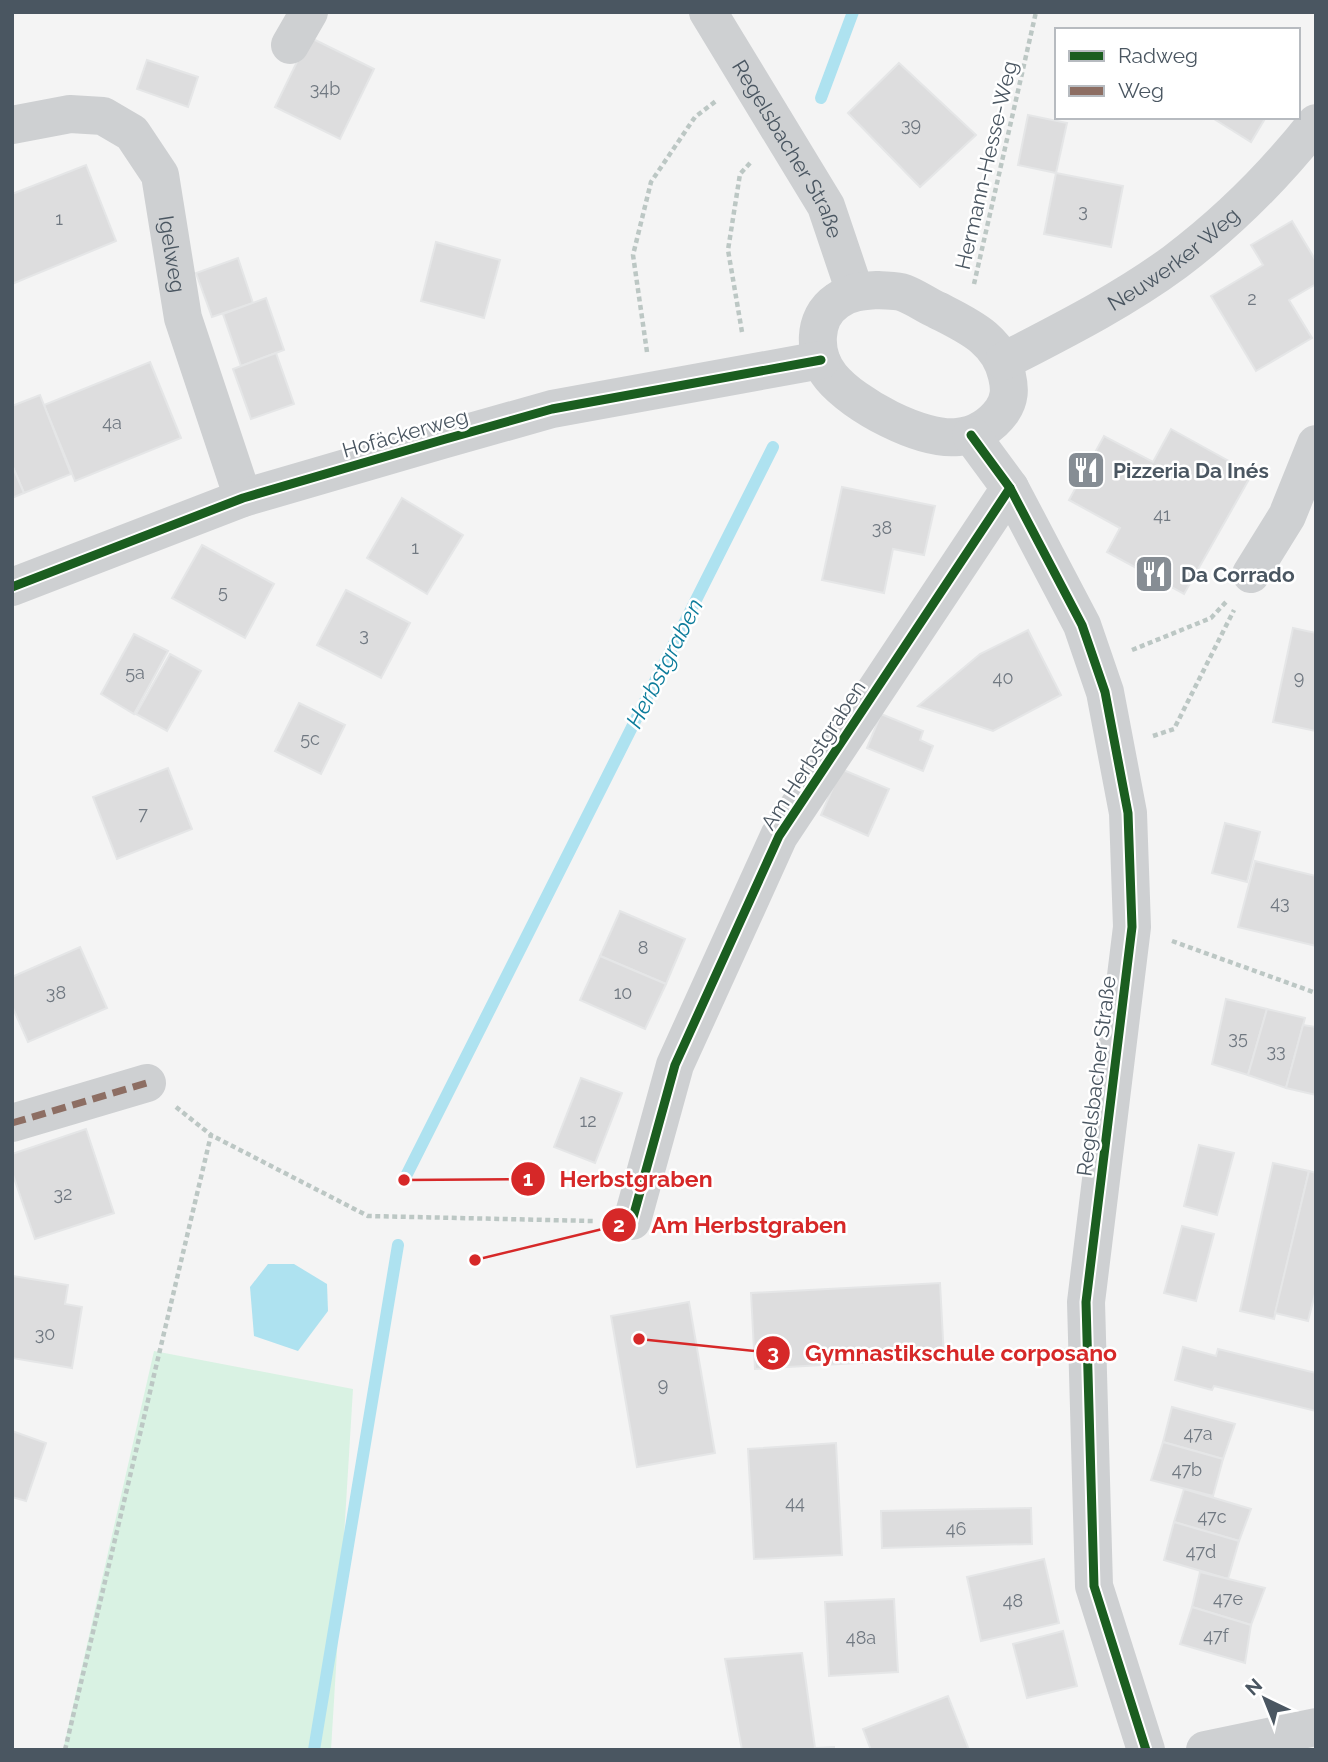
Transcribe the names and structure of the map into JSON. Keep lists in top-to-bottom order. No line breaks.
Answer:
{"streets":{"street":["Regelsbacher Straße","Igelweg","Neuwerker Weg","Hofäckerweg","Am Herbstgraben"],"path":["Hermann-Hesse-Weg"]},"crossings":[["Regelsbacher Straße","Hermann-Hesse-Weg"],["Regelsbacher Straße","Neuwerker Weg"],["Regelsbacher Straße","Hofäckerweg"],["Regelsbacher Straße","Am Herbstgraben"],["Hermann-Hesse-Weg","Neuwerker Weg"],["Hermann-Hesse-Weg","Hofäckerweg"],["Igelweg","Hofäckerweg"],["Neuwerker Weg","Hofäckerweg"]],"water":["Herbstgraben"],"places":{"restaurant":["Pizzeria Da Inés","Da Corrado"],"other":["Herbstgraben","Am Herbstgraben","Gymnastikschule corposano"]},"house_numbers":["34b","39","3","1","2","4a","41","38","1","5","3","5a","40","9","5c","7","43","8","38","10","35","33","12","32","30","9","47a","47b","44","47c","46","47d","47e","48","47f","48a"],"legend":["Radweg","Weg"],"north":"top left"}
